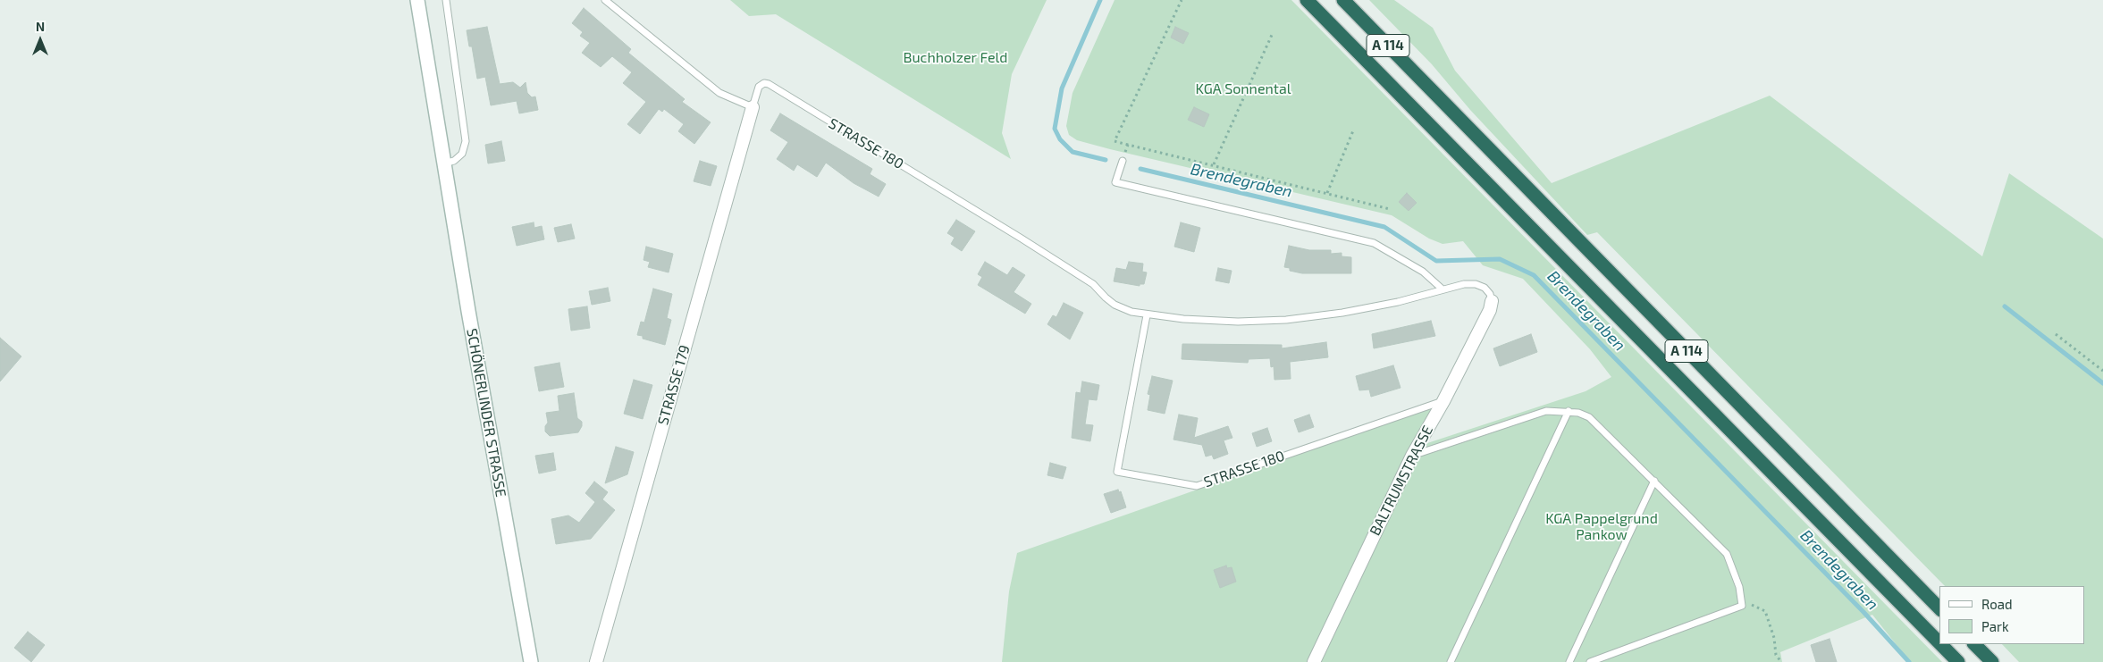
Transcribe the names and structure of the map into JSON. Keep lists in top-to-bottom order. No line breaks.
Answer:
{"streets":{"highway":["A 114"],"main road":["SCHÖNERLINDER STRASSE"],"street":["STRASSE 179","BALTRUMSTRASSE"],"lane":["STRASSE 180"]},"crossings":[["STRASSE 180","STRASSE 179"],["STRASSE 180","BALTRUMSTRASSE"]],"water":["Brendegraben"],"parks":["Buchholzer Feld","KGA Sonnental","KGA Pappelgrund Pankow"],"legend":["Road","Park"],"north":"top"}
